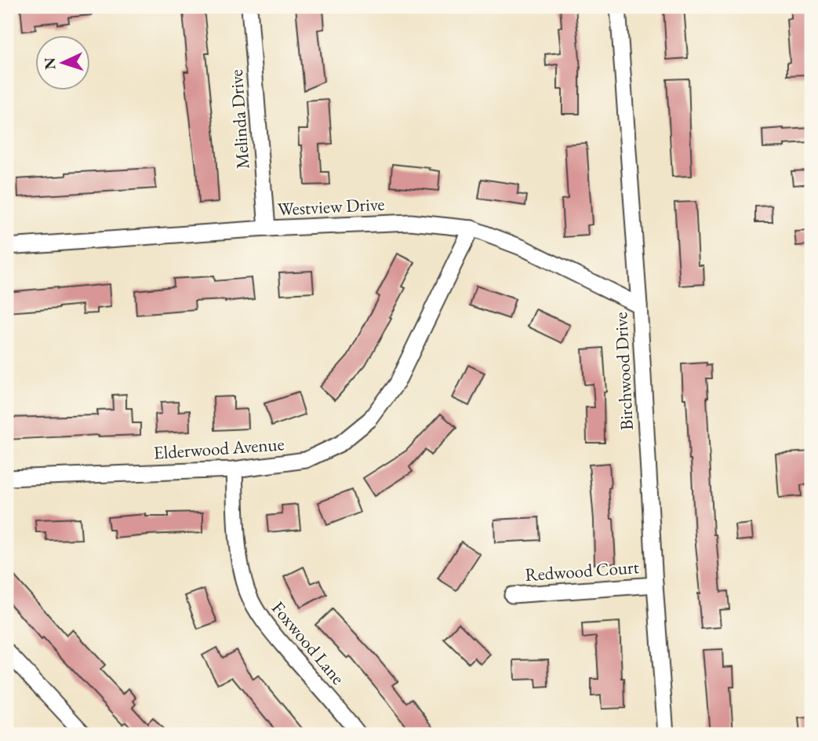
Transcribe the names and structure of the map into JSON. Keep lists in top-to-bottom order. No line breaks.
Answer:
{"streets":{"street":["Melinda Drive","Westview Drive","Birchwood Drive","Elderwood Avenue","Redwood Court","Foxwood Lane"]},"crossings":[["Melinda Drive","Westview Drive"],["Westview Drive","Birchwood Drive"],["Westview Drive","Elderwood Avenue"],["Birchwood Drive","Redwood Court"],["Elderwood Avenue","Foxwood Lane"]],"north":"left"}
